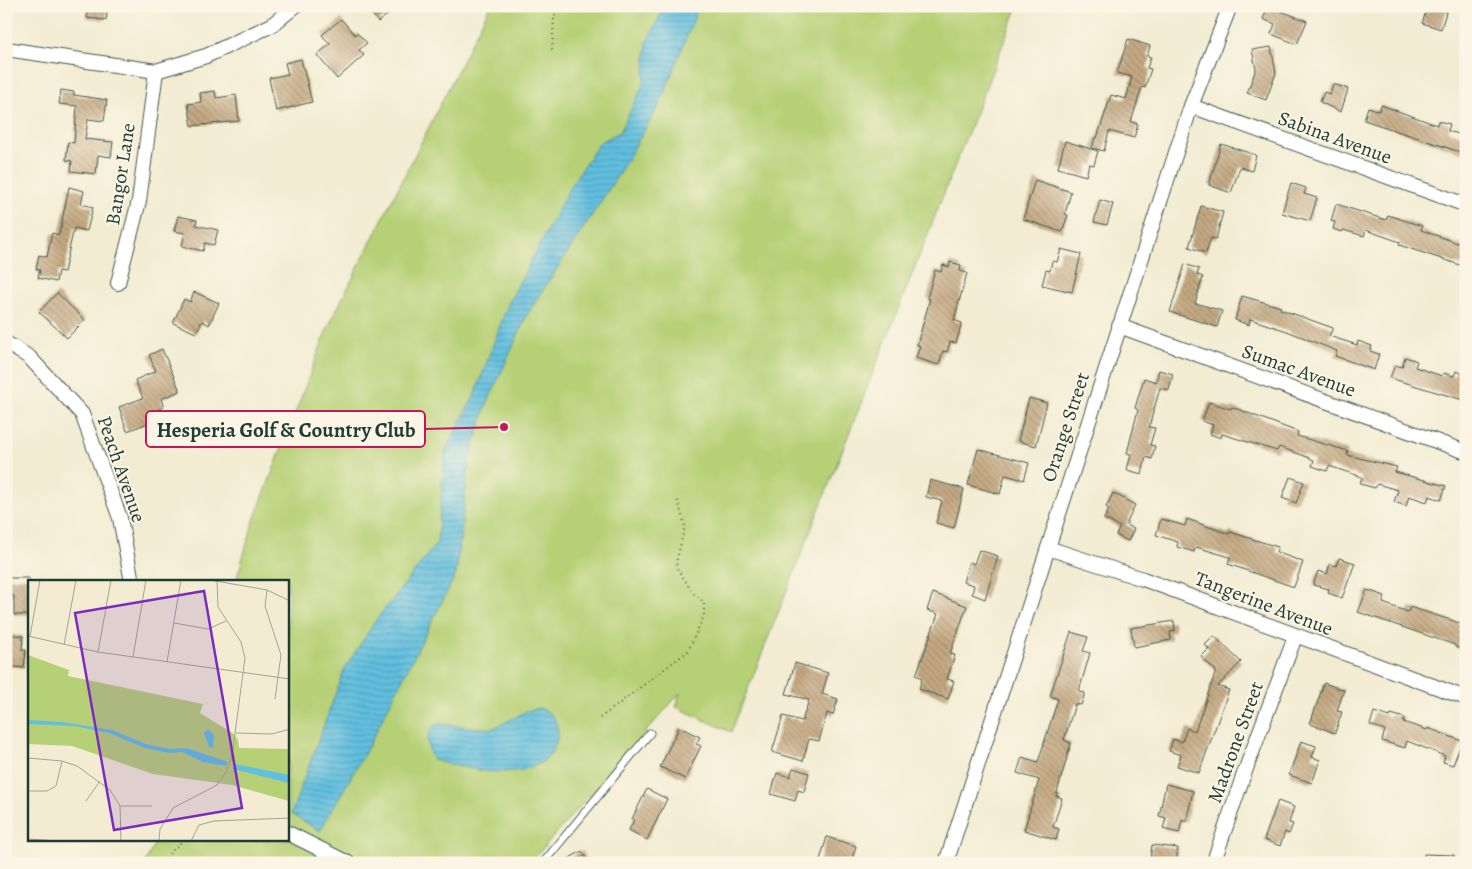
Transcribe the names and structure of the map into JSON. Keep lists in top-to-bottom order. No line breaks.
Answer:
{"streets":{"street":["Sabina Avenue","Bangor Lane","Sumac Avenue","Orange Street","Peach Avenue","Tangerine Avenue","Madrone Street"]},"crossings":[["Sabina Avenue","Orange Street"],["Sumac Avenue","Orange Street"],["Orange Street","Tangerine Avenue"],["Tangerine Avenue","Madrone Street"]],"places":["Hesperia Golf & Country Club"]}
